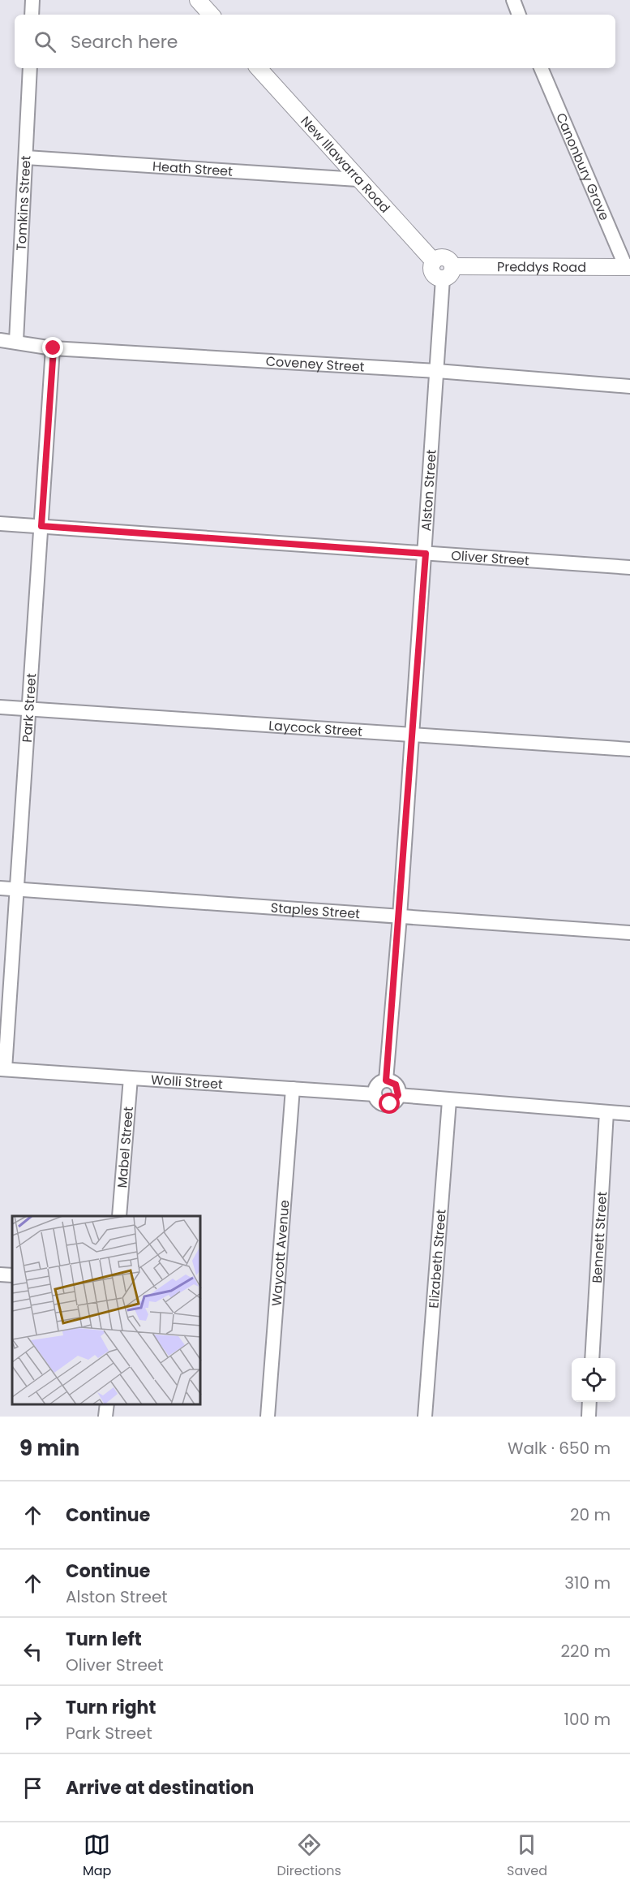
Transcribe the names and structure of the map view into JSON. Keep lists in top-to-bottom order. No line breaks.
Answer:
{"streets":{"main road":["New Illawarra Road","Preddys Road"],"street":["Canonbury Grove","Heath Street","Tomkins Street","Coveney Street","Alston Street","Oliver Street","Park Street","Laycock Street","Staples Street","Wolli Street","Mabel Street","Bennett Street","Waycott Avenue","Elizabeth Street"]},"crossings":[["New Illawarra Road","Heath Street"],["New Illawarra Road","Preddys Road"],["Canonbury Grove","Preddys Road"],["Heath Street","Tomkins Street"],["Tomkins Street","Coveney Street"],["Preddys Road","Alston Street"],["Coveney Street","Alston Street"],["Coveney Street","Park Street"],["Alston Street","Oliver Street"],["Alston Street","Laycock Street"],["Alston Street","Staples Street"],["Alston Street","Wolli Street"],["Oliver Street","Park Street"],["Park Street","Laycock Street"],["Park Street","Staples Street"],["Park Street","Wolli Street"],["Wolli Street","Mabel Street"],["Wolli Street","Waycott Avenue"]],"page":{"search":"Search here","heading":["9 min","Walk · 650 m"],"list":[["Continue","20 m"],["Continue","Alston Street","310 m"],["Turn left","Oliver Street","220 m"],["Turn right","Park Street","100 m"],"Arrive at destination"],"nav":["Map","Directions","Saved"]}}
